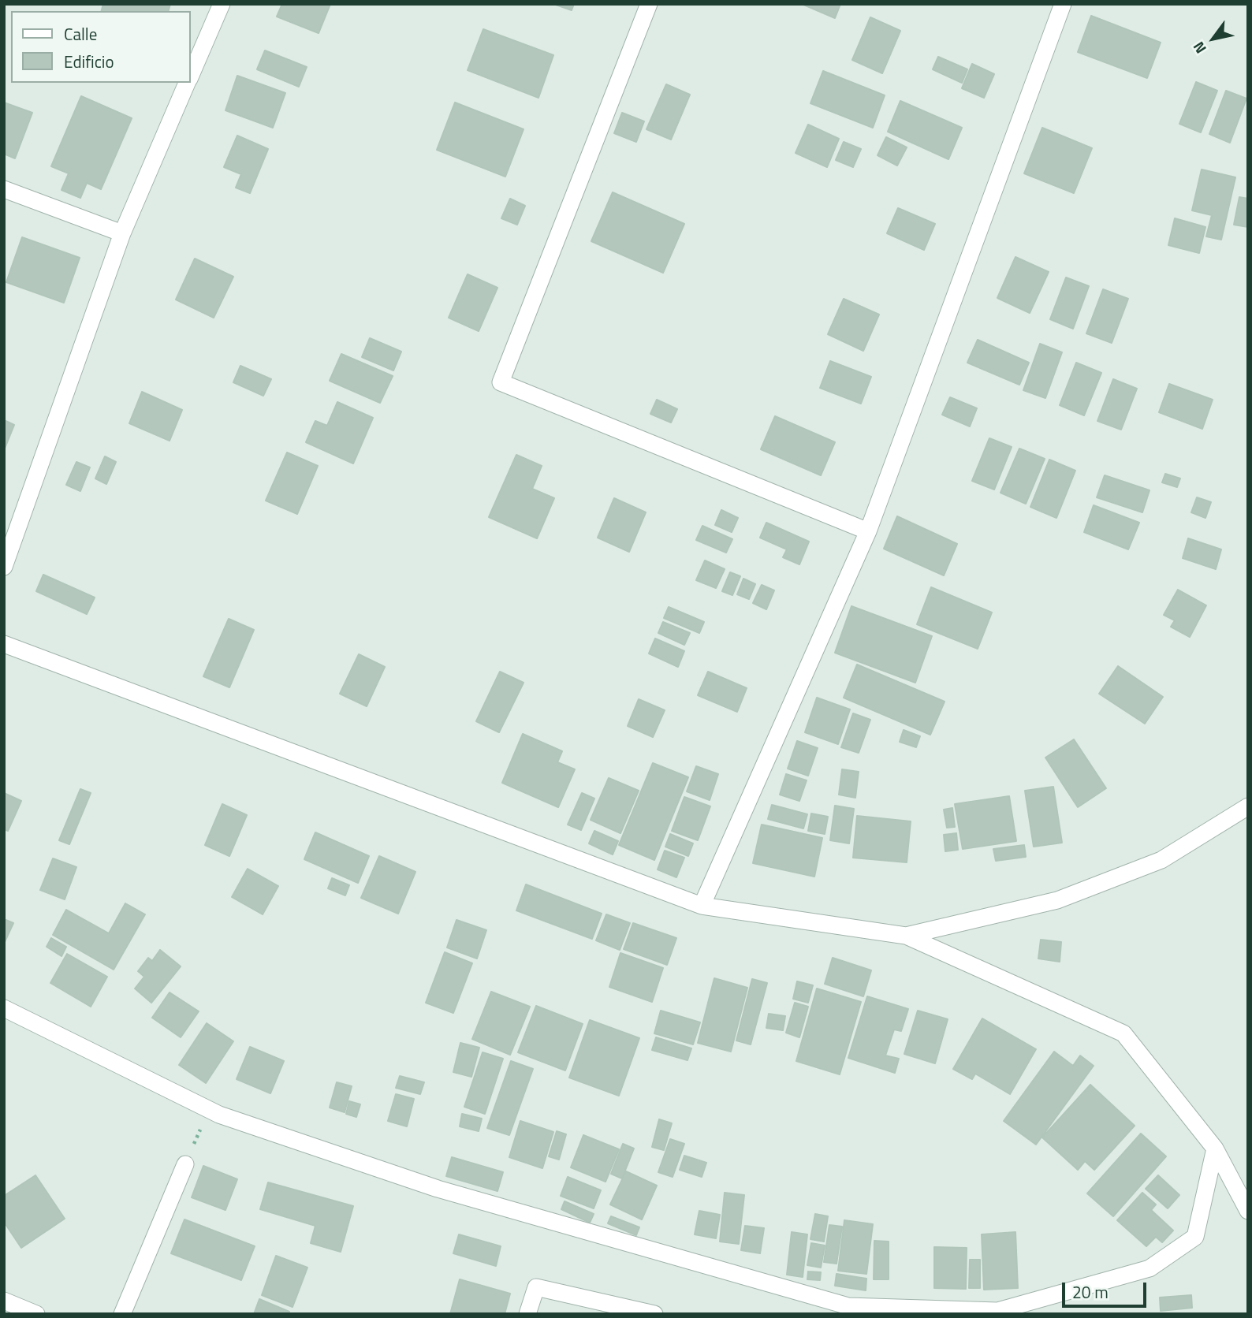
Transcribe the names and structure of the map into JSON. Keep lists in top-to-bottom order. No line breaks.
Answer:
{"legend":["Calle","Edificio"],"scale_bar":"20 m","north":"bottom left"}
